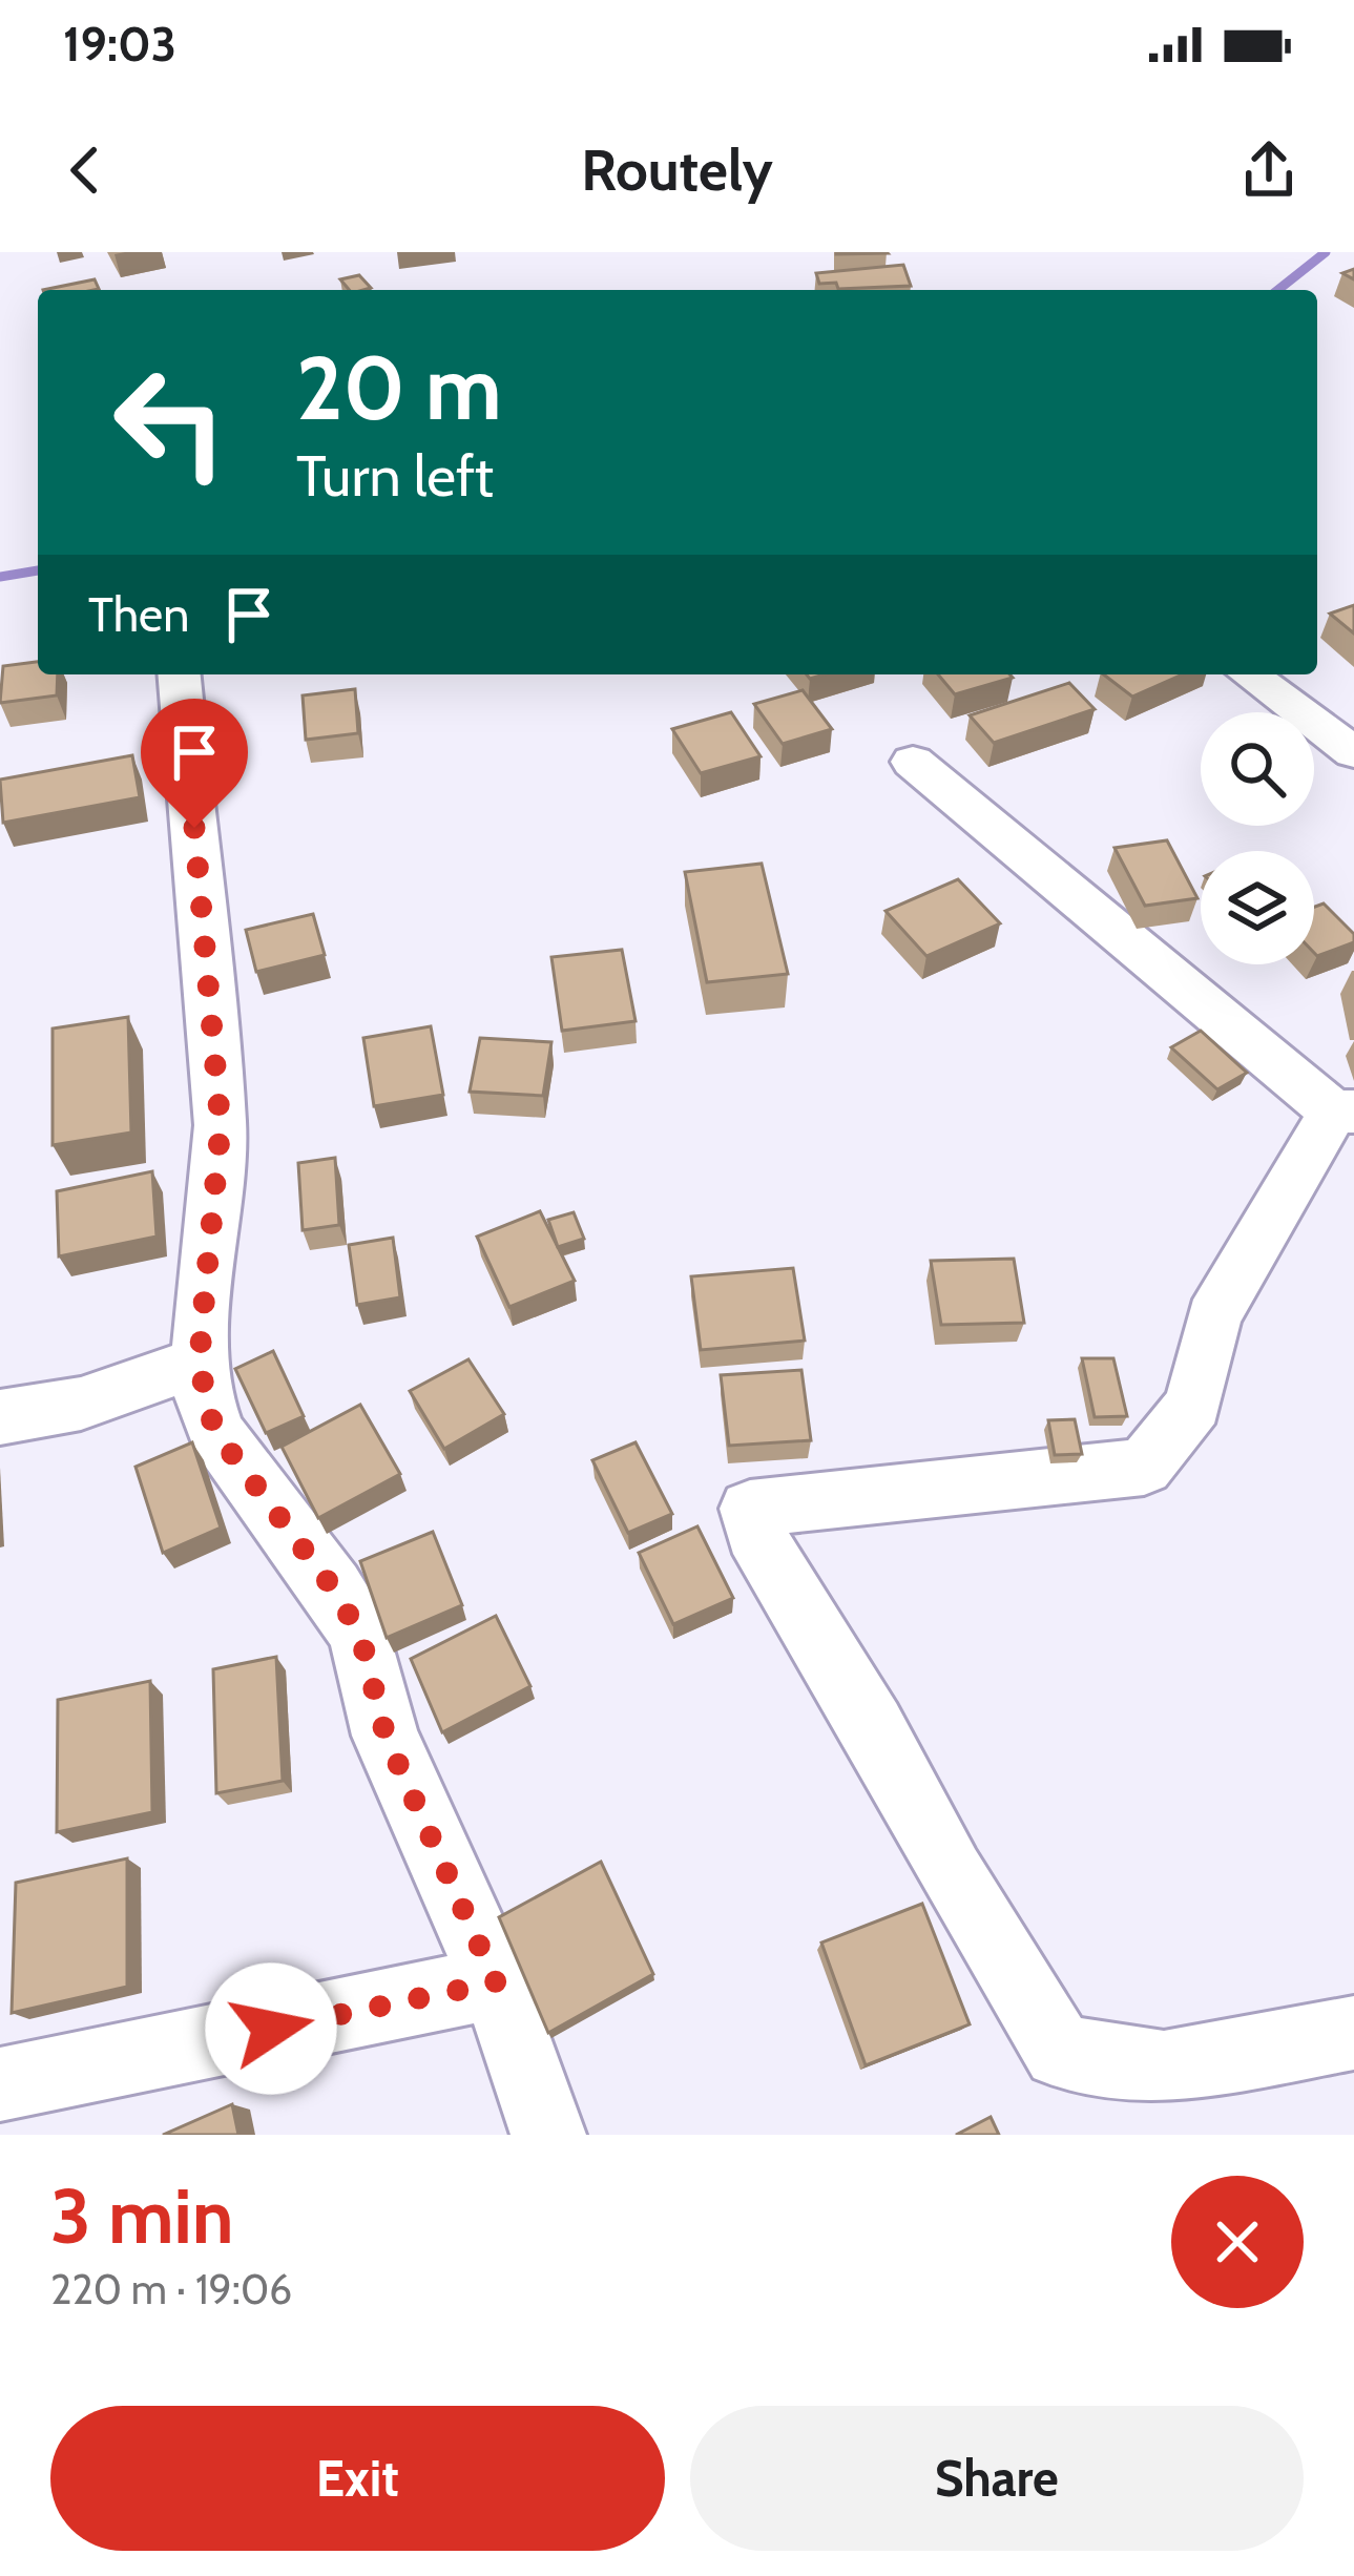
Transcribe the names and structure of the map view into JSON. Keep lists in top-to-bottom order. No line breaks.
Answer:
{"page":{"status":"19:03","header":"Routely","turn":["20 m","Turn left"],"then":"Then","heading":["3 min","220 m · 19:06"],"buttons":["Exit","Share"]}}
